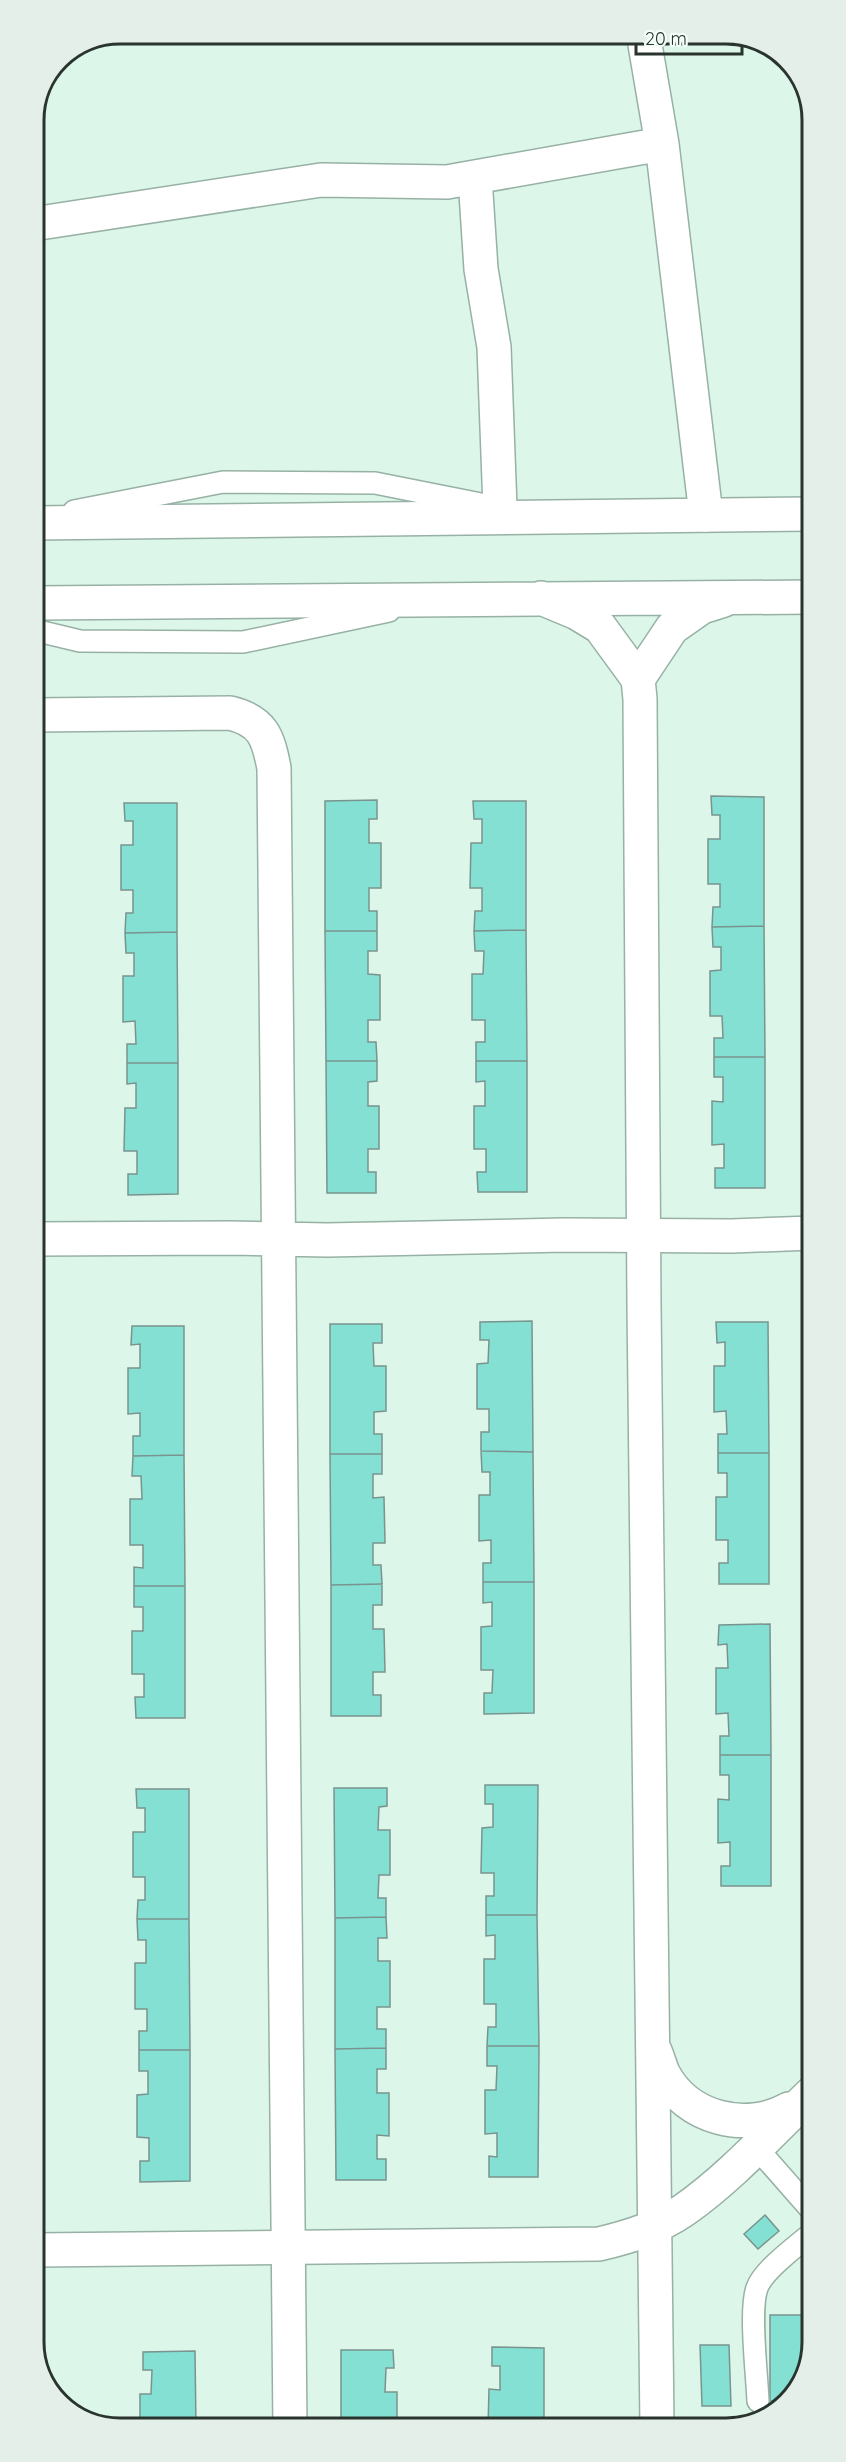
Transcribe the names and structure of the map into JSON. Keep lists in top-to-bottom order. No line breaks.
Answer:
{"scale_bar":"20 m"}
